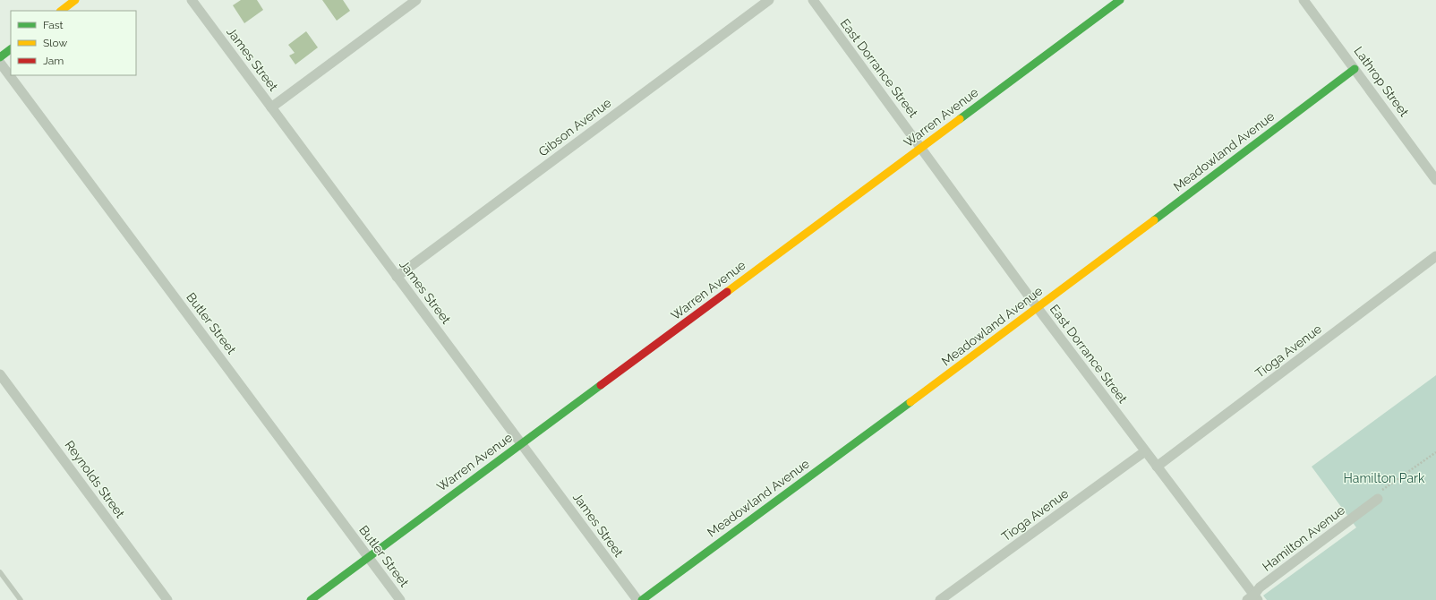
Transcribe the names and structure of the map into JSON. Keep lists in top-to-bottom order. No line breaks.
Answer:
{"streets":{"street":["James Street","East Dorrance Street","Lathrop Street","Warren Avenue","Gibson Avenue","Meadowland Avenue","Butler Street","Tioga Avenue","Reynolds Street","Hamilton Avenue"]},"crossings":[["James Street","Warren Avenue"],["James Street","Gibson Avenue"],["East Dorrance Street","Warren Avenue"],["East Dorrance Street","Meadowland Avenue"],["East Dorrance Street","Tioga Avenue"],["East Dorrance Street","Hamilton Avenue"],["Lathrop Street","Meadowland Avenue"],["Warren Avenue","Butler Street"]],"parks":["Hamilton Park"],"legend":["Fast","Slow","Jam"]}
